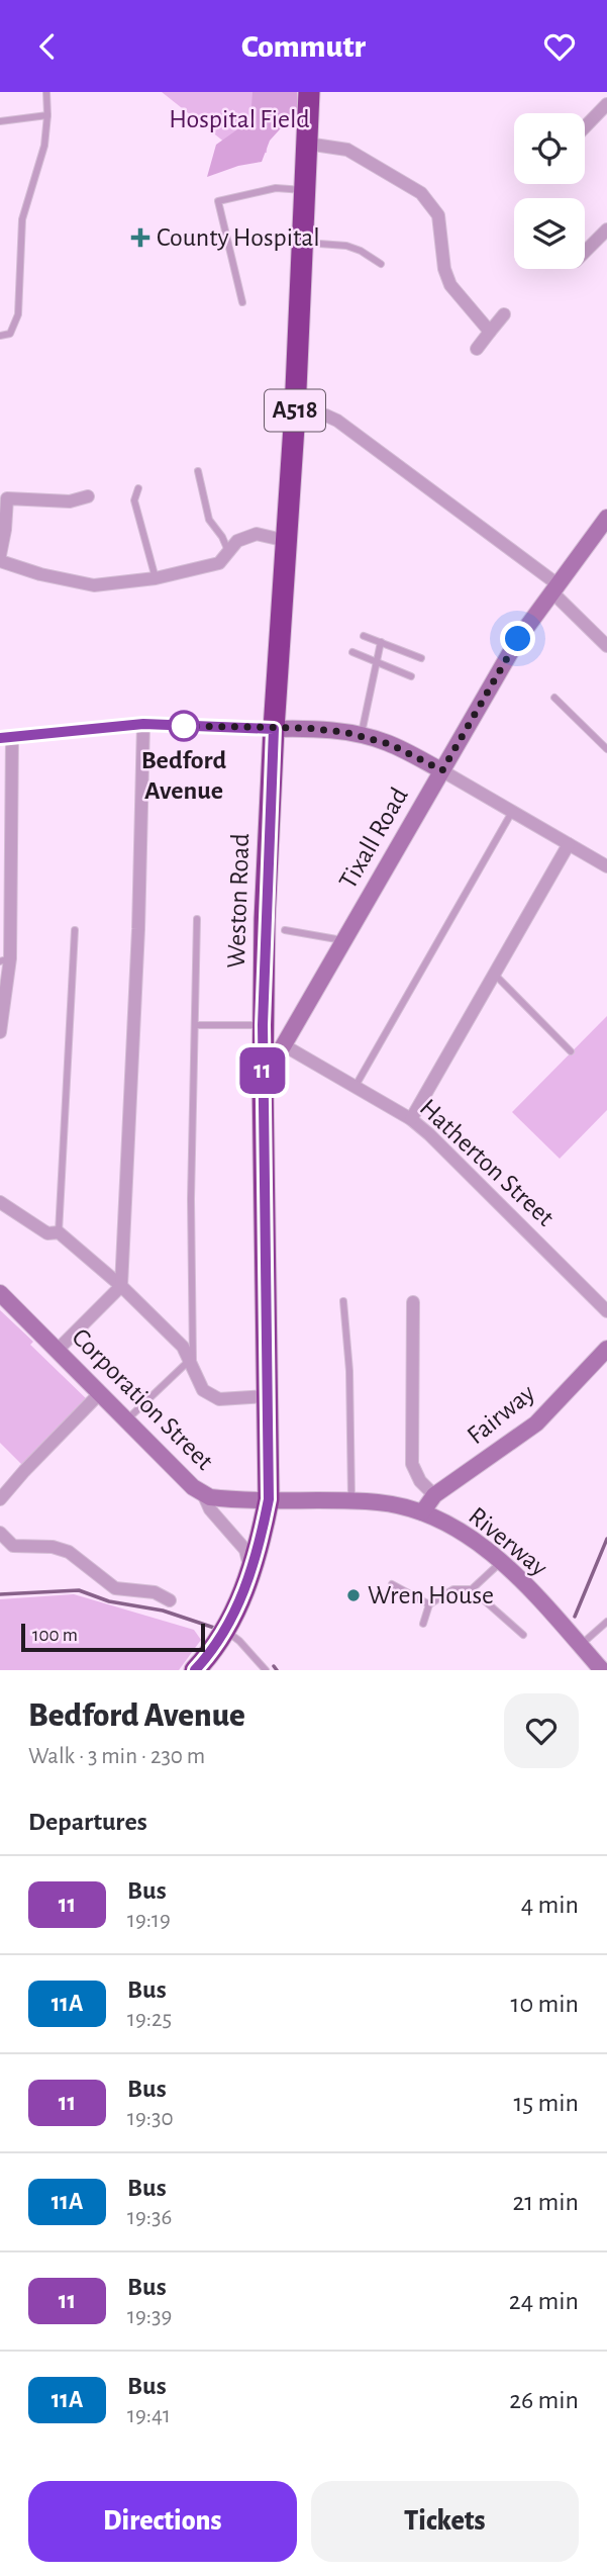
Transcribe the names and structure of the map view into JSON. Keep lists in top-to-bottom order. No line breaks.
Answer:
{"streets":{"highway":["A518","Weston Road"],"street":["Tixall Road","Hatherton Street","Corporation Street","Fairway","Riverway"]},"crossings":[["Tixall Road","Weston Road"],["Tixall Road","Hatherton Street"],["Weston Road","Corporation Street"],["Weston Road","Riverway"],["Corporation Street","Riverway"],["Fairway","Riverway"]],"parks":["Hospital Field"],"places":{"health":["County Hospital"],"other":["Bedford Avenue","Wren House"]},"lines":["bus line 11"],"scale_bar":"100 m","page":{"header":"Commutr","on_map":"11","scale":"100 m","heading":[["Bedford Avenue","Walk · 3 min · 230 m"],"Departures"],"list":[{"mark":"11","name":"Bus","note":"19:19","value":"4 min"},{"mark":"11A","name":"Bus","note":"19:25","value":"10 min"},{"mark":"11","name":"Bus","note":"19:30","value":"15 min"},{"mark":"11A","name":"Bus","note":"19:36","value":"21 min"},{"mark":"11","name":"Bus","note":"19:39","value":"24 min"},{"mark":"11A","name":"Bus","note":"19:41","value":"26 min"}],"buttons":["Directions","Tickets"]}}
